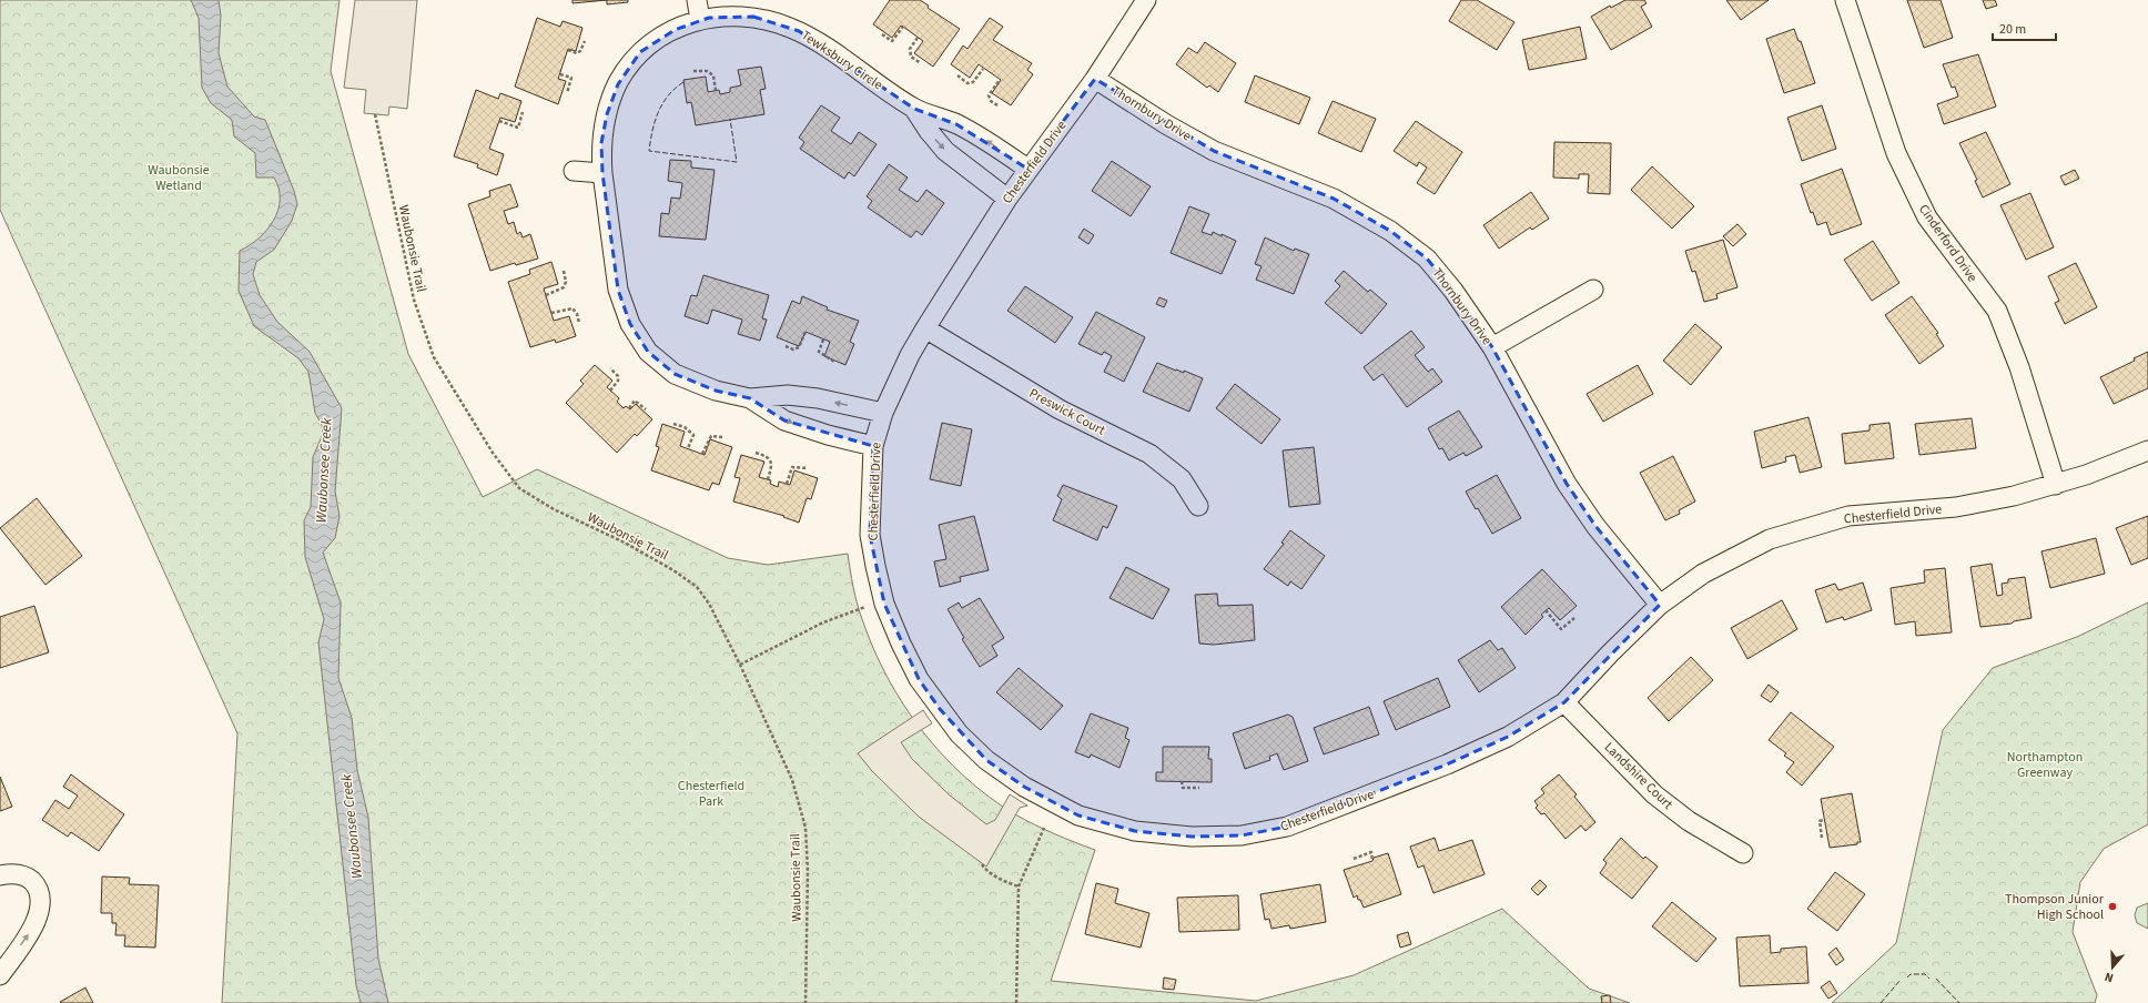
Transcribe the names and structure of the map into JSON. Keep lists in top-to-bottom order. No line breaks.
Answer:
{"streets":{"street":["Tewksbury Circle","Thornbury Drive","Chesterfield Drive","Cinderford Drive","Preswick Court","Landshire Court"],"path":["Waubonsie Trail"]},"crossings":[["Tewksbury Circle","Chesterfield Drive"],["Thornbury Drive","Chesterfield Drive"],["Chesterfield Drive","Cinderford Drive"],["Chesterfield Drive","Preswick Court"],["Chesterfield Drive","Landshire Court"]],"water":["Waubonsee Creek"],"parks":["Waubonsie Wetland","Northampton Greenway","Chesterfield Park"],"places":["Thompson Junior High School"],"scale_bar":"20 m","north":"bottom"}
